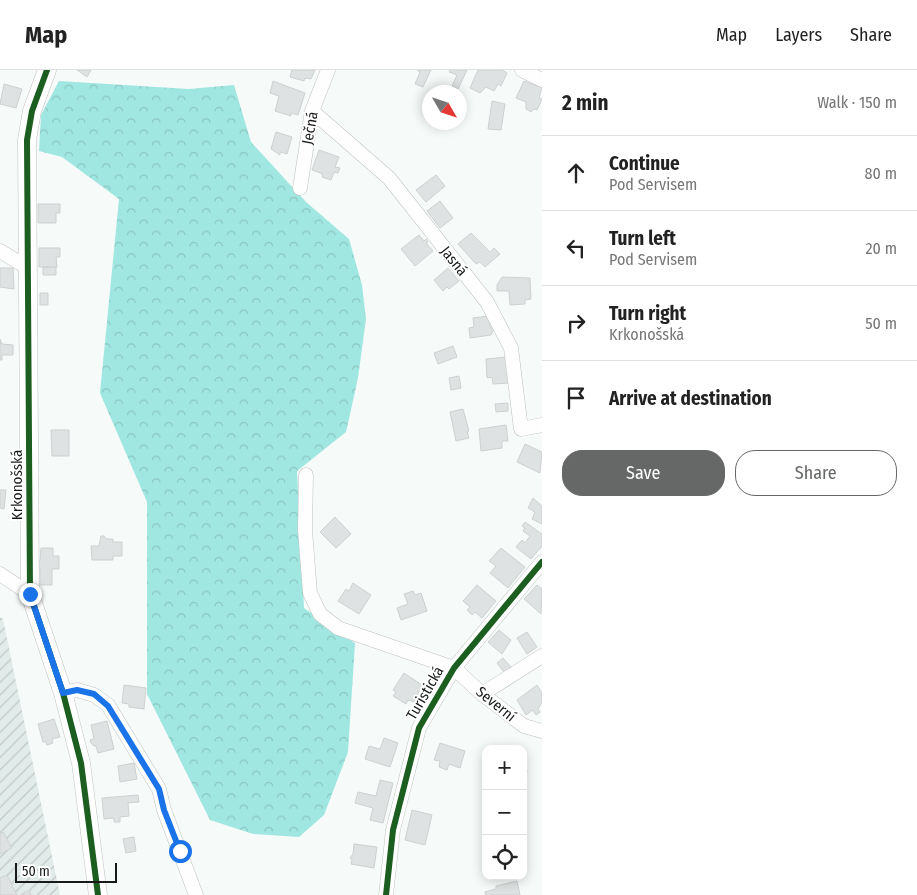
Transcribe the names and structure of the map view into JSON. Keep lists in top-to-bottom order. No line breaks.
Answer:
{"streets":{"street":["Ječná","Jasná","Krkonošská","Turistická","Severní"]},"crossings":[["Ječná","Jasná"],["Turistická","Severní"]],"scale_bar":"50 m","north":"bottom right","page":{"header":"Map","nav":["Map","Layers","Share"],"heading":["2 min","Walk · 150 m"],"list":[["Continue","Pod Servisem","80 m"],["Turn left","Pod Servisem","20 m"],["Turn right","Krkonošská","50 m"],"Arrive at destination"],"buttons":["Save","Share"],"map_buttons":["+","−"],"scale":"50 m"}}
